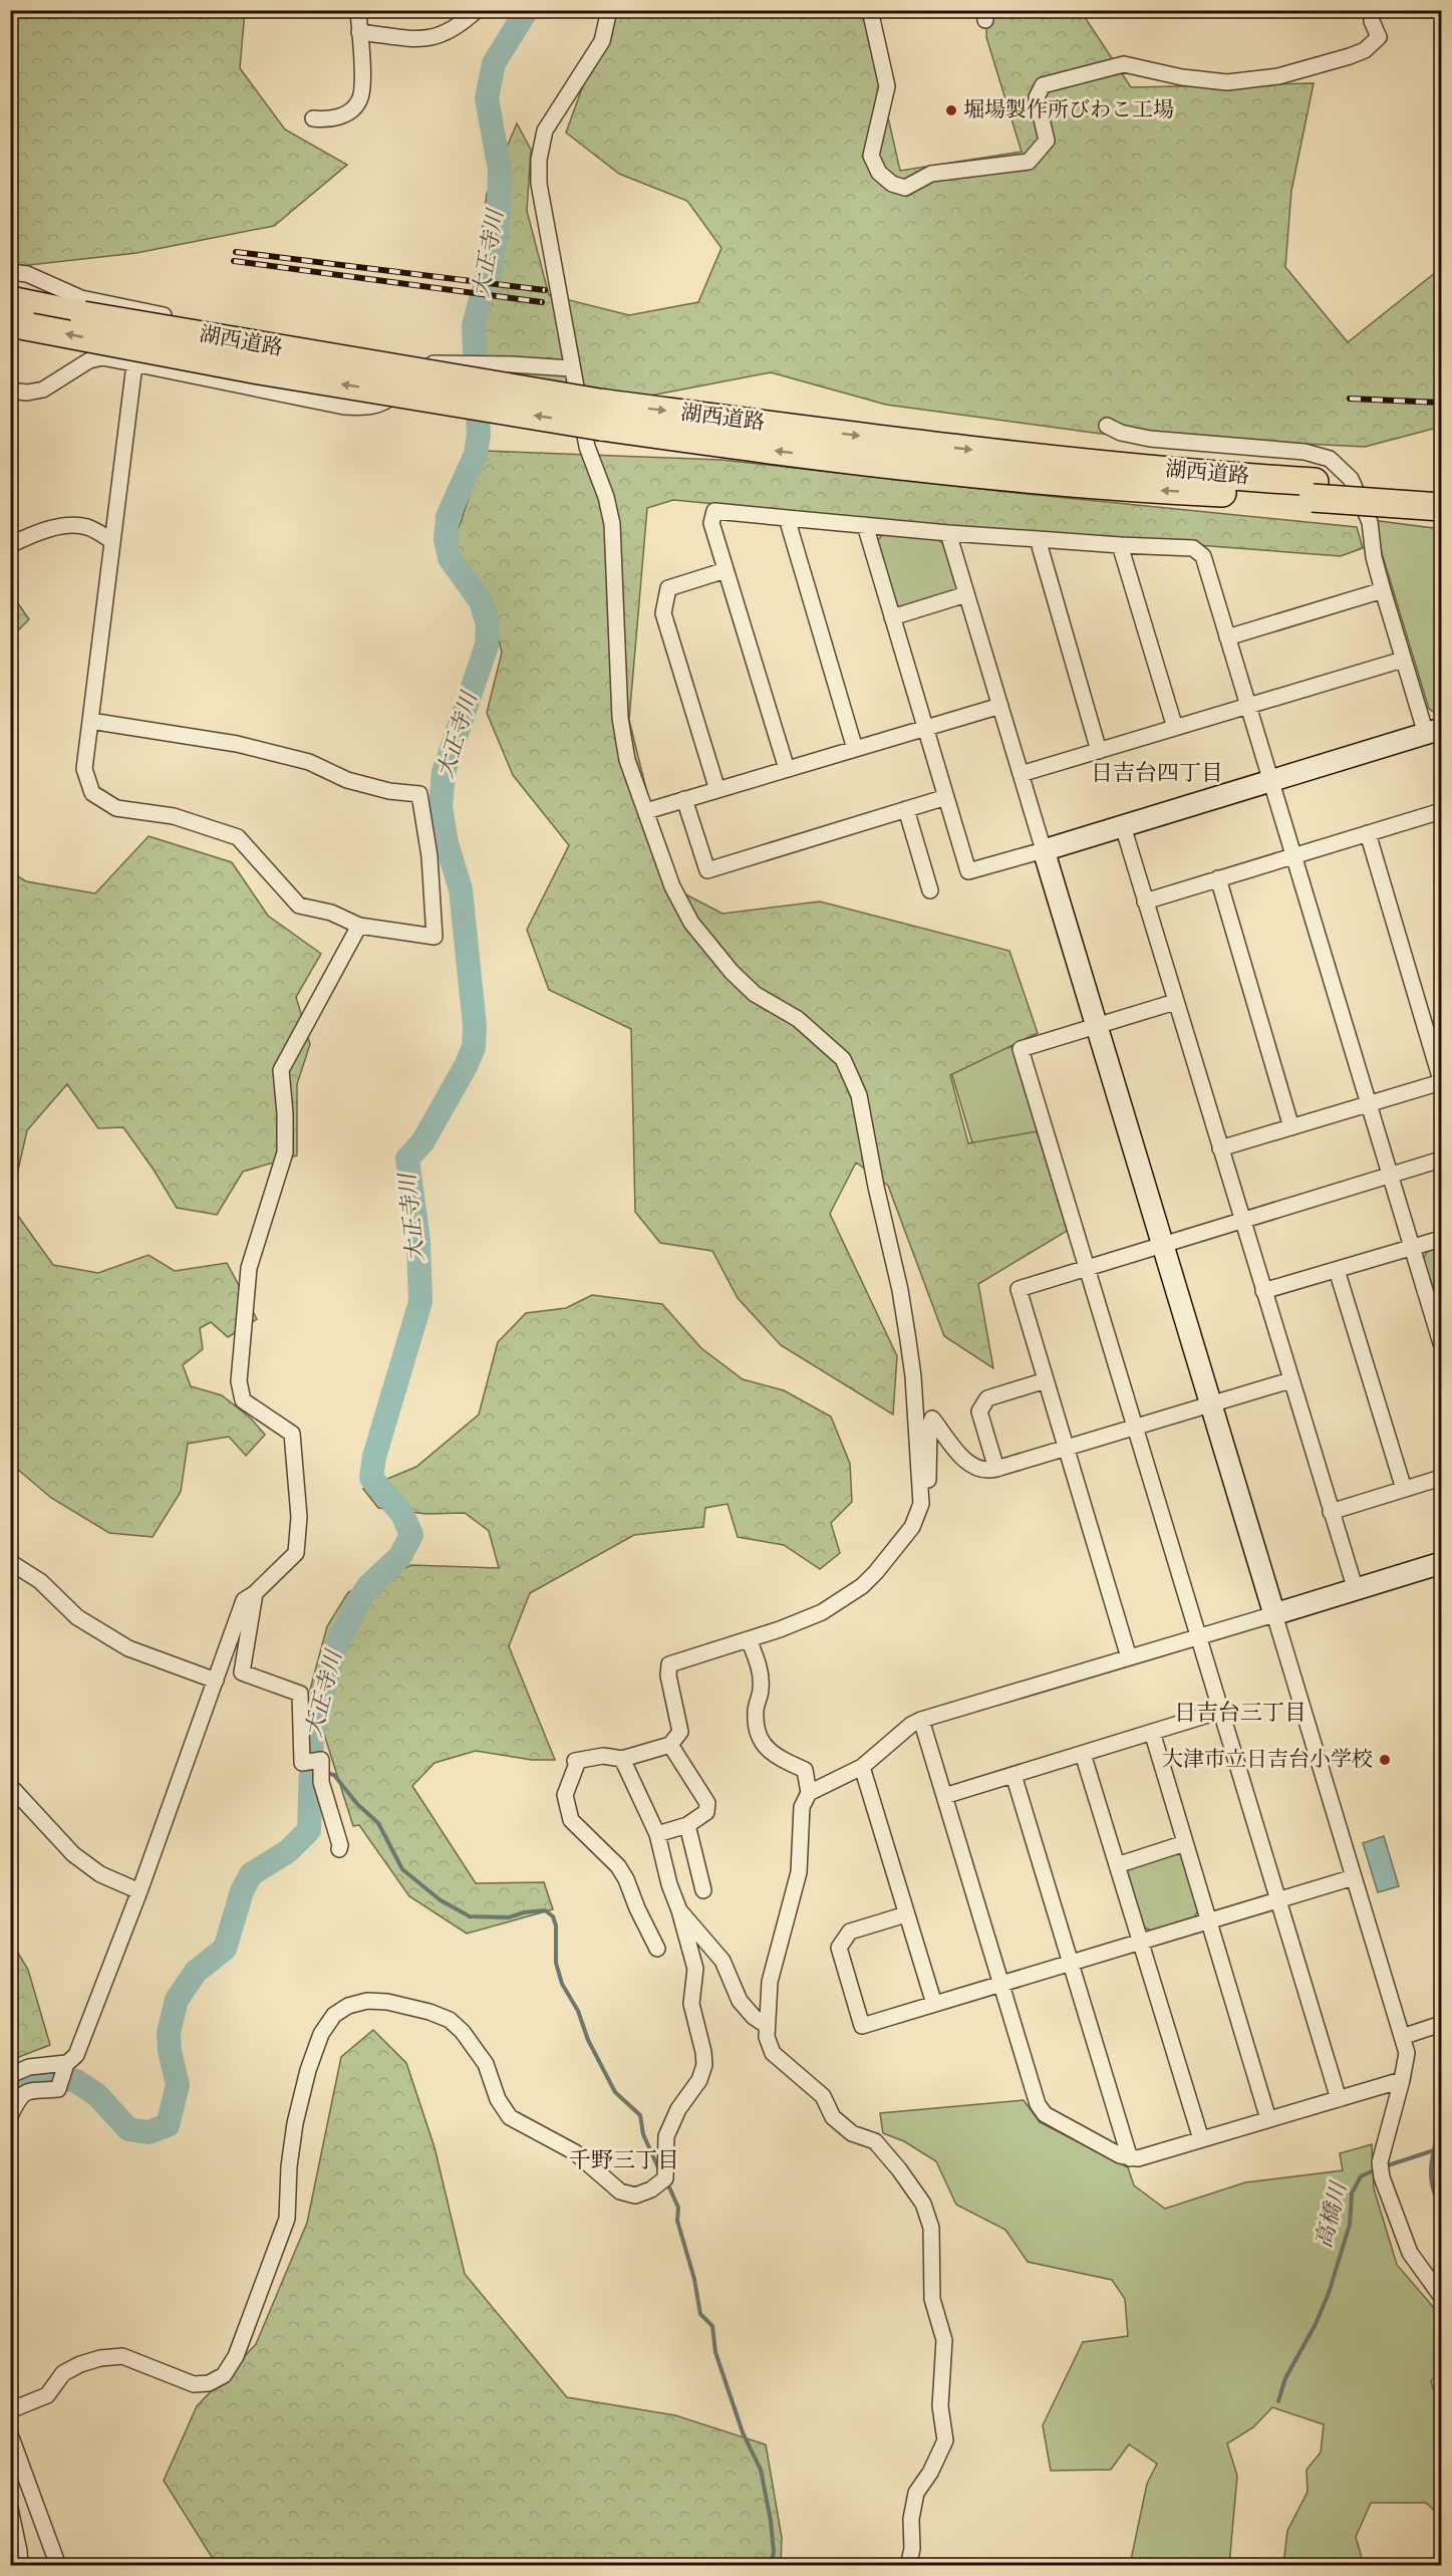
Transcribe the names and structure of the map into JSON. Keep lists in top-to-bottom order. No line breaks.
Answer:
{"streets":{"highway":["湖西道路"]},"districts":["日吉台四丁目","日吉台三丁目","千野三丁目"],"water":["大正寺川","高橋川"],"places":["堀場製作所びわこ工場","大津市立日吉台小学校"]}
